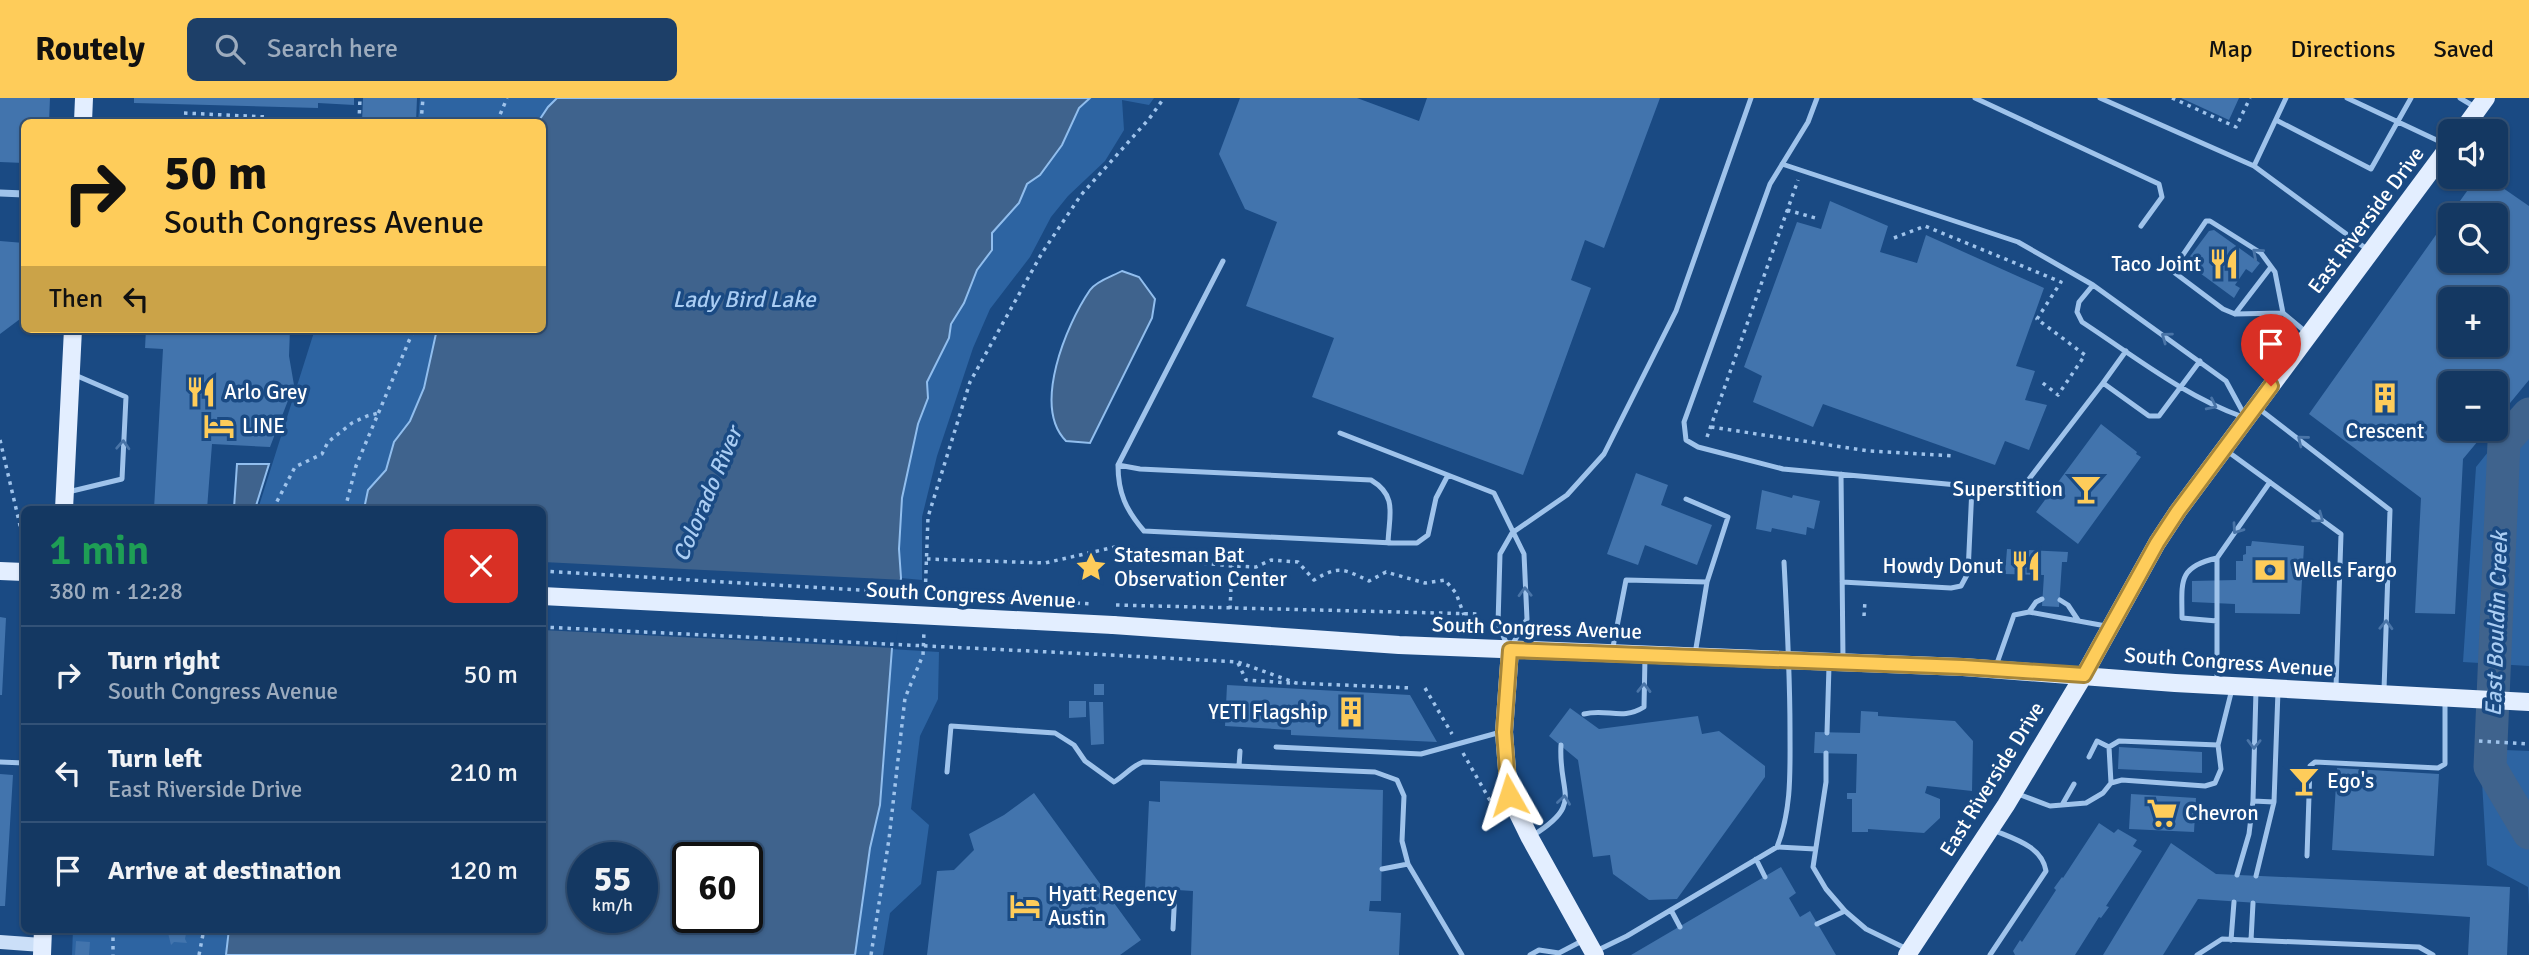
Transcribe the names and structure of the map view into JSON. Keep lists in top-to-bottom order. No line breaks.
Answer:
{"streets":{"main road":["East Riverside Drive","South Congress Avenue"]},"crossings":[["East Riverside Drive","South Congress Avenue"]],"water":["Lady Bird Lake","Colorado River","East Bouldin Creek"],"places":{"restaurant":["Taco Joint","Arlo Grey","Howdy Donut"],"building":["Crescent","YETI Flagship"],"hotel":["LINE","Hyatt Regency Austin"],"bar":["Superstition","Ego's"],"place":["Statesman Bat Observation Center"],"bank":["Wells Fargo"],"supermarket":["Chevron"]},"page":{"header":"Routely","search":"Search here","nav":["Map","Directions","Saved"],"map_buttons":["+","−"],"turn":["50 m","South Congress Avenue"],"then":"Then","heading":["1 min","380 m · 12:28"],"list":[{"name":"Turn right","note":"South Congress Avenue","value":"50 m"},{"name":"Turn left","note":"East Riverside Drive","value":"210 m"},{"name":"Arrive at destination","value":"120 m"}],"speed":"55 km/h","limit":"60"}}
